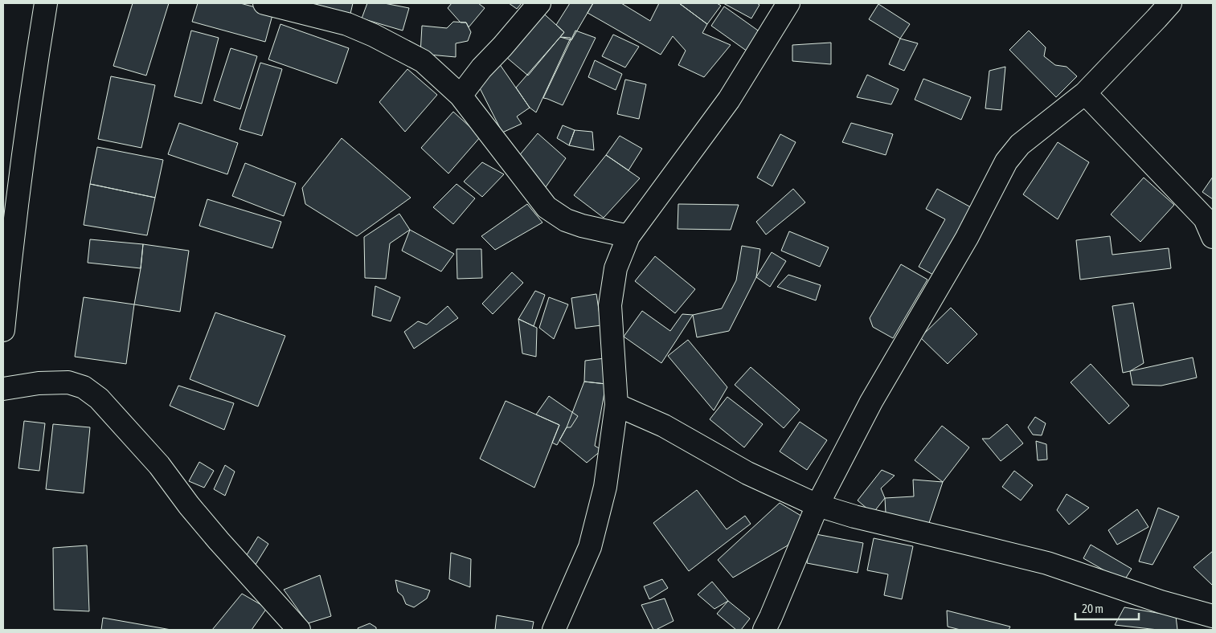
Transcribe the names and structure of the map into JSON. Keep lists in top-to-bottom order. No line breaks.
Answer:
{"scale_bar":"20 m"}
